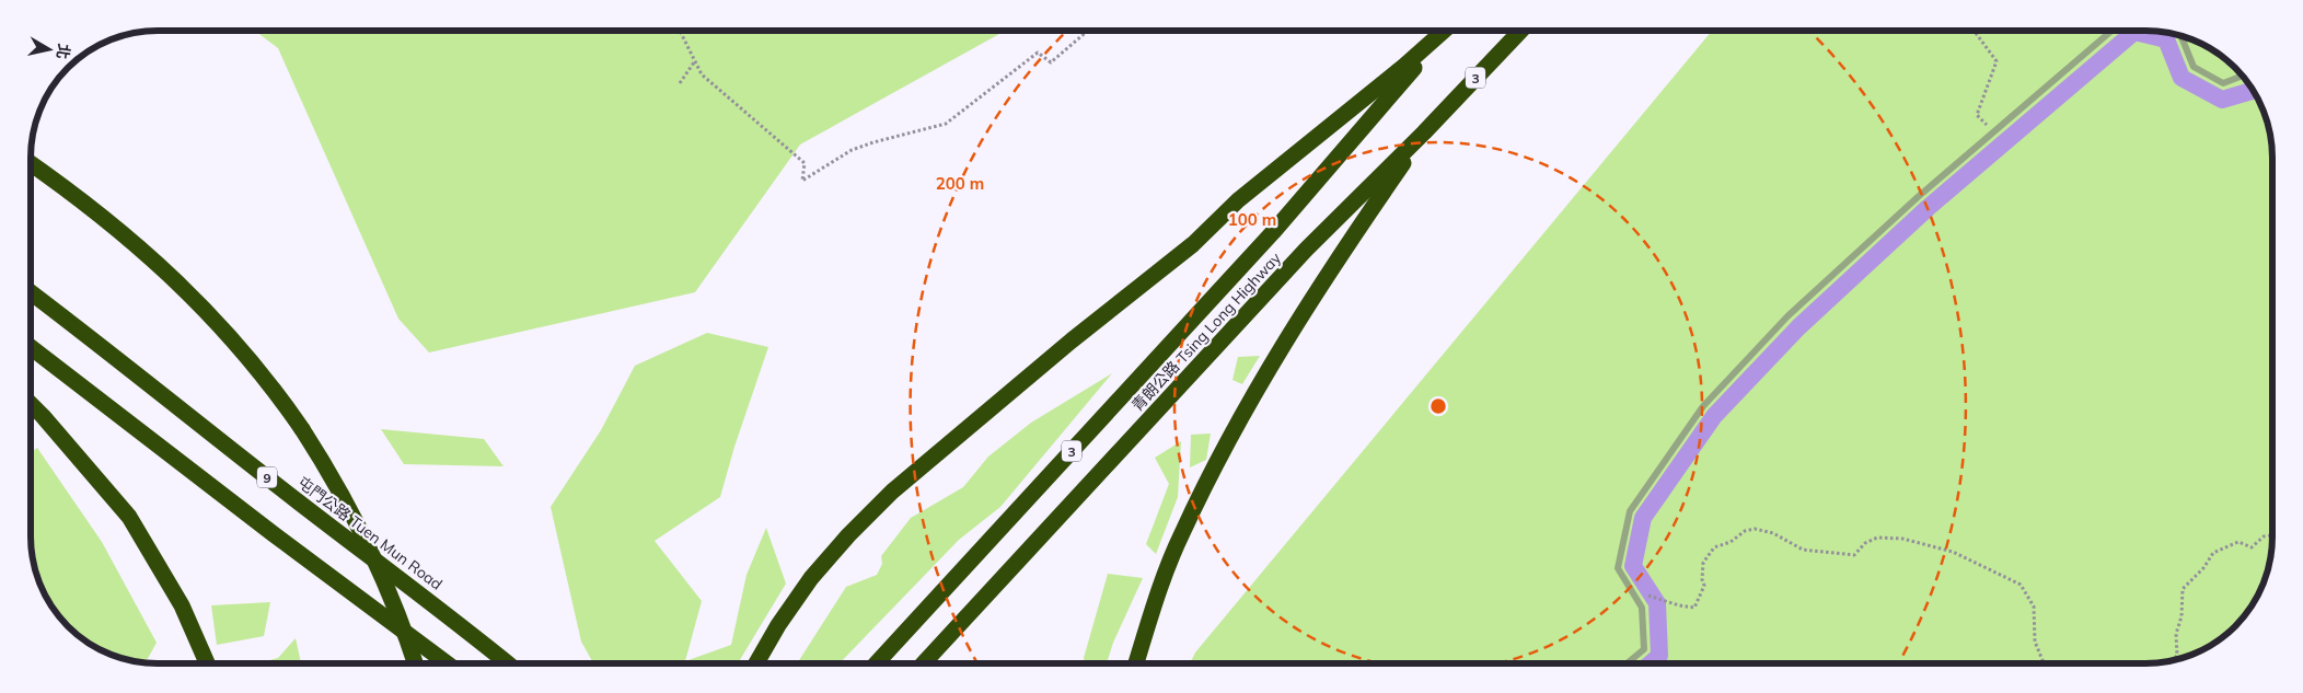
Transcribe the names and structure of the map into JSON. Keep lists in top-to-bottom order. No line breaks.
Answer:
{"streets":{"highway":["3","青朗公路 Tsing Long Highway","9","屯門公路 Tuen Mun Road"]},"north":"right","rings":["200 m","100 m"]}
